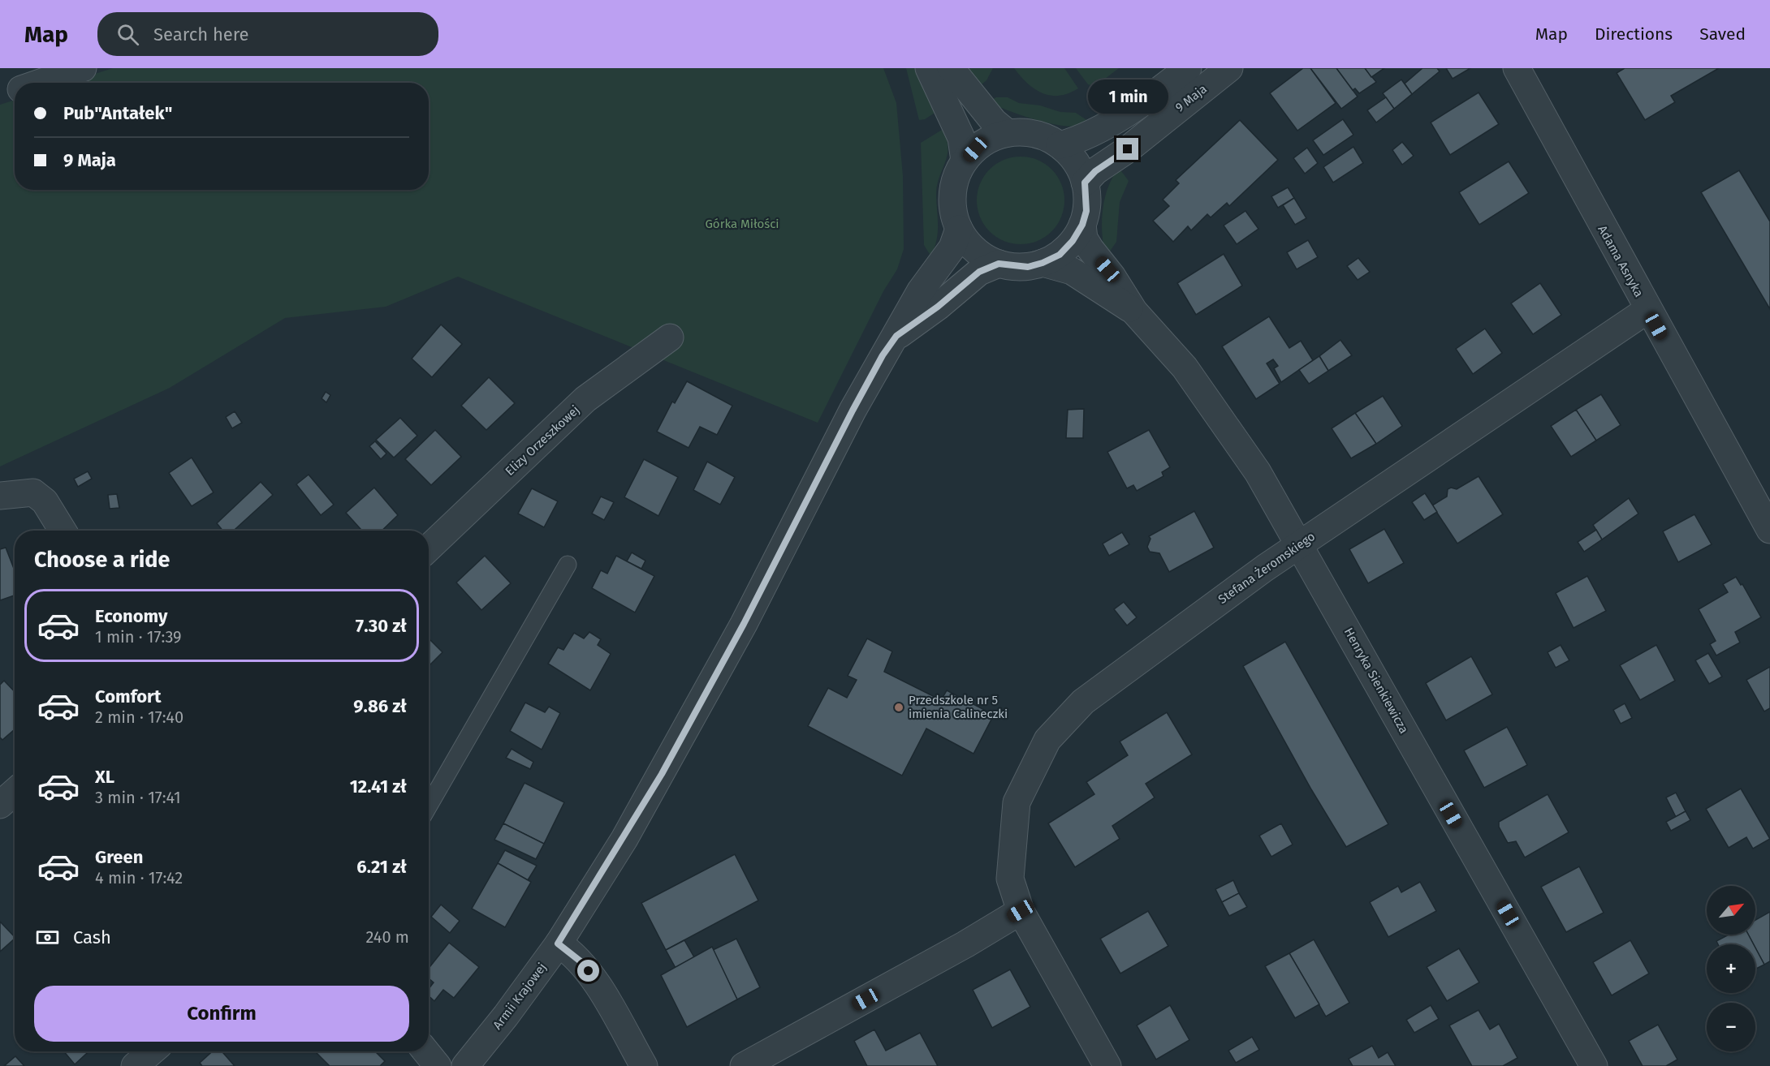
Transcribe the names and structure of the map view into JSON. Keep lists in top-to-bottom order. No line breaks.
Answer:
{"streets":{"street":["9 Maja","Adama Asnyka","Elizy Orzeszkowej","Stefana Żeromskiego","Henryka Sienkiewicza","Armii Krajowej"]},"crossings":[["9 Maja","Henryka Sienkiewicza"],["9 Maja","Armii Krajowej"],["Adama Asnyka","Stefana Żeromskiego"],["Stefana Żeromskiego","Henryka Sienkiewicza"],["Henryka Sienkiewicza","Armii Krajowej"]],"parks":["Górka Miłości"],"places":["Przedszkole nr 5 imienia Calineczki"],"north":"top right","page":{"header":"Map","search":"Search here","nav":["Map","Directions","Saved"],"bubble":"1 min","banner":["Pub\"Antałek\"","9 Maja"],"heading":"Choose a ride","list":[{"name":"Economy","note":"1 min · 17:39","value":"7.30 zł"},{"name":"Comfort","note":"2 min · 17:40","value":"9.86 zł"},{"name":"XL","note":"3 min · 17:41","value":"12.41 zł"},{"name":"Green","note":"4 min · 17:42","value":"6.21 zł"}],"map_buttons":["+","−"],"pay":["Cash","240 m"],"buttons":"Confirm"}}
